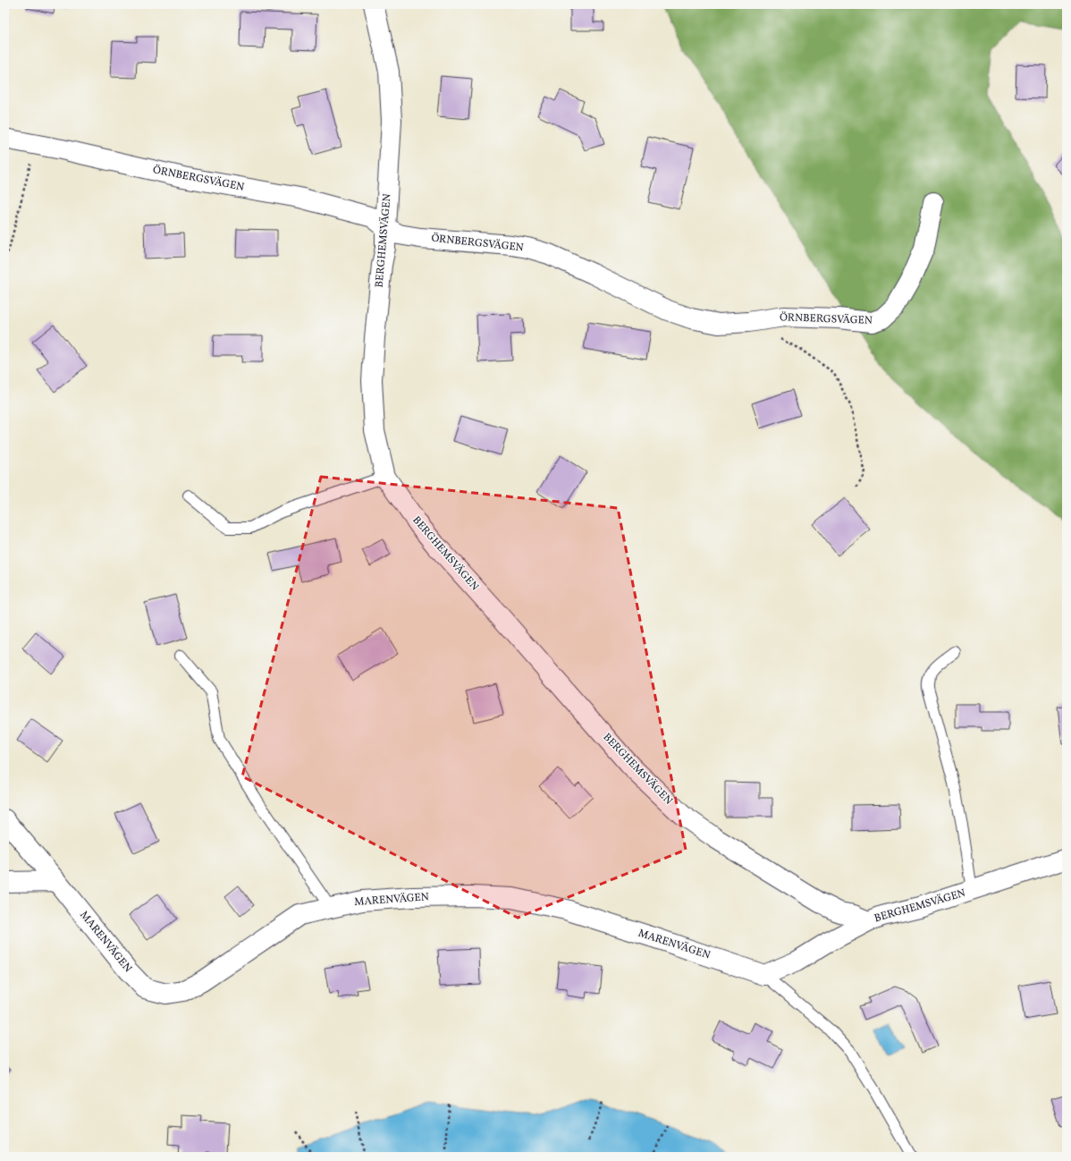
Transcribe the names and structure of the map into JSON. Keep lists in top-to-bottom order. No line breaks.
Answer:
{"streets":{"street":["ÖRNBERGSVÄGEN","BERGHEMSVÄGEN","MARENVÄGEN"]},"crossings":[["ÖRNBERGSVÄGEN","BERGHEMSVÄGEN"]]}
